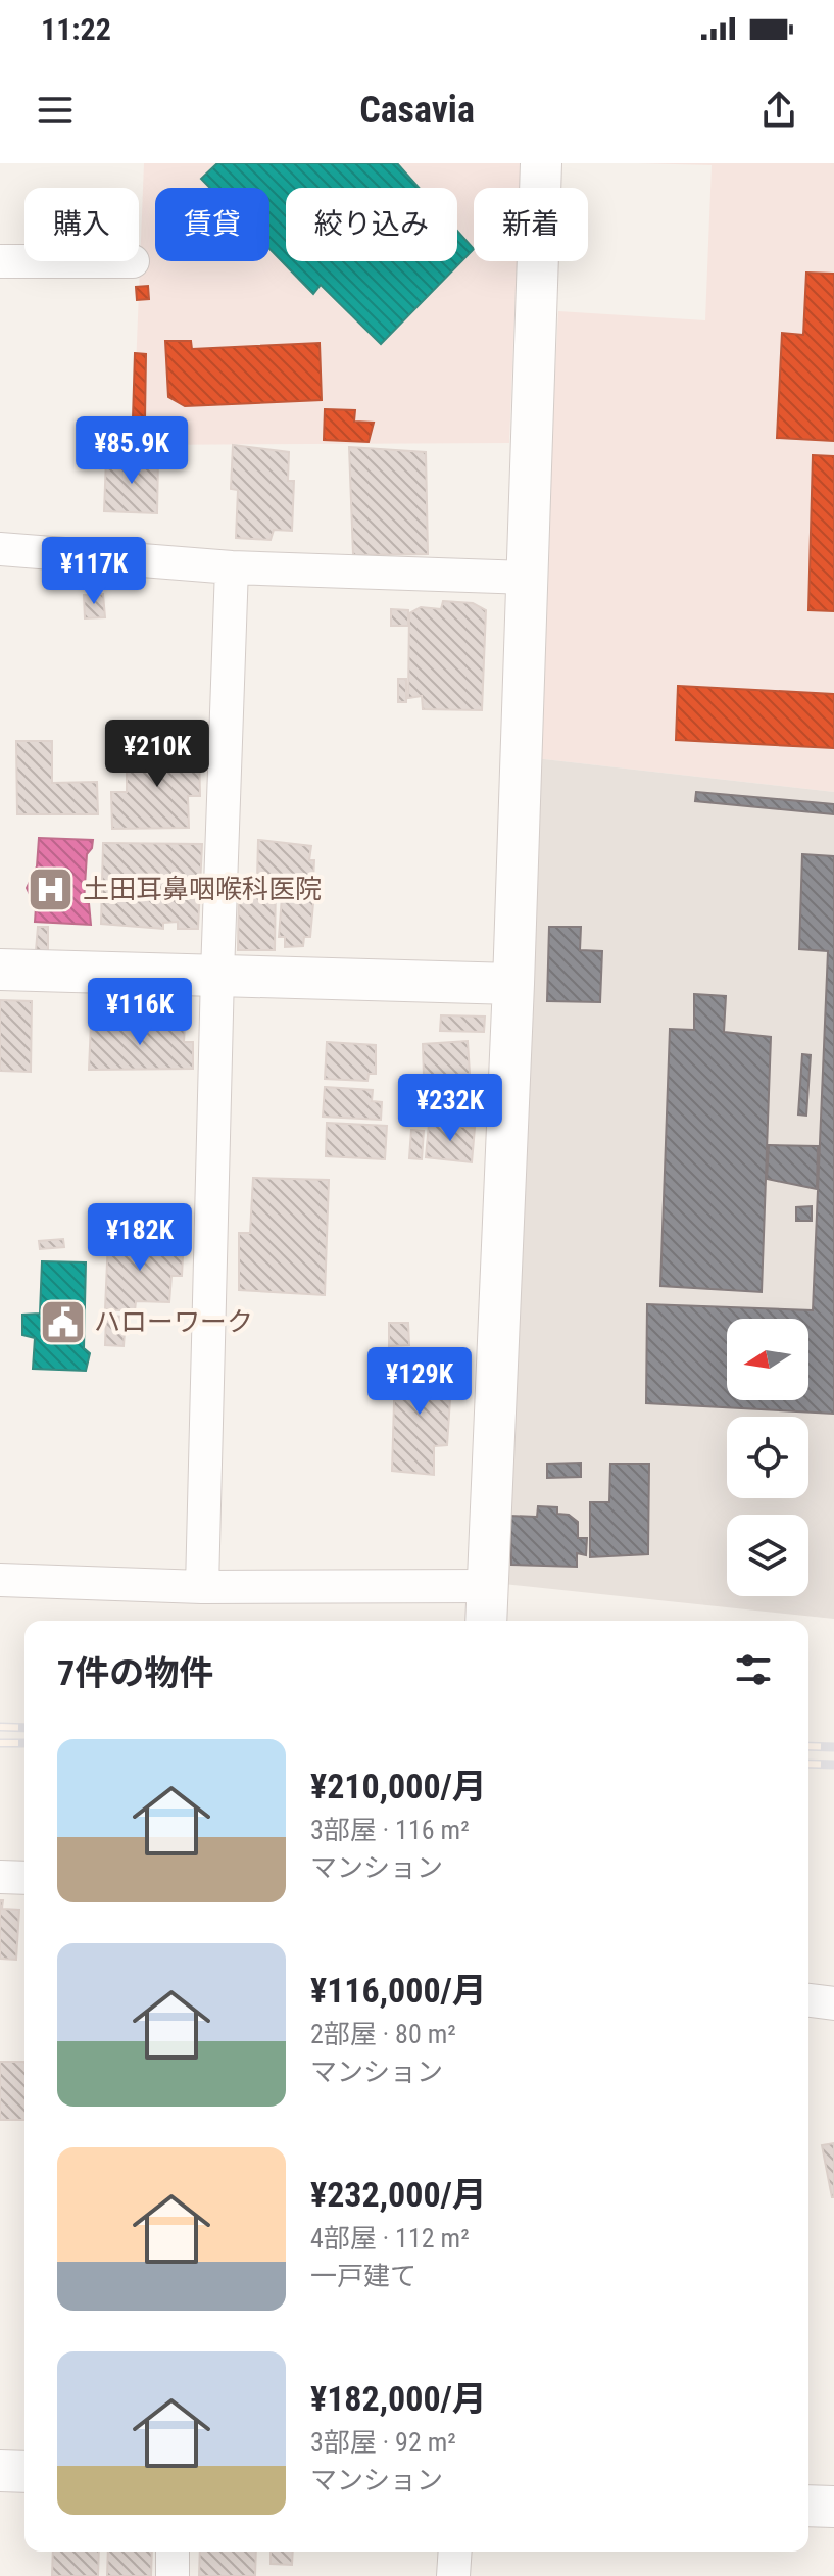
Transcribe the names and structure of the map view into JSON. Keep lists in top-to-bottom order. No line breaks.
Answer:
{"places":{"hospital":["土田耳鼻咽喉科医院"],"public building":["ハローワーク"]},"north":"left","page":{"status":"11:22","header":"Casavia","chip":["購入","賃貸","絞り込み","新着"],"price":["¥85.9K","¥117K","¥210K","¥116K","¥232K","¥182K","¥129K"],"heading":"7件の物件","list":[{"name":"¥210,000/月","note":"3部屋 · 116 m² · マンション"},{"name":"¥116,000/月","note":"2部屋 · 80 m² · マンション"},{"name":"¥232,000/月","note":"4部屋 · 112 m² · 一戸建て"},{"name":"¥182,000/月","note":"3部屋 · 92 m² · マンション"}]}}
